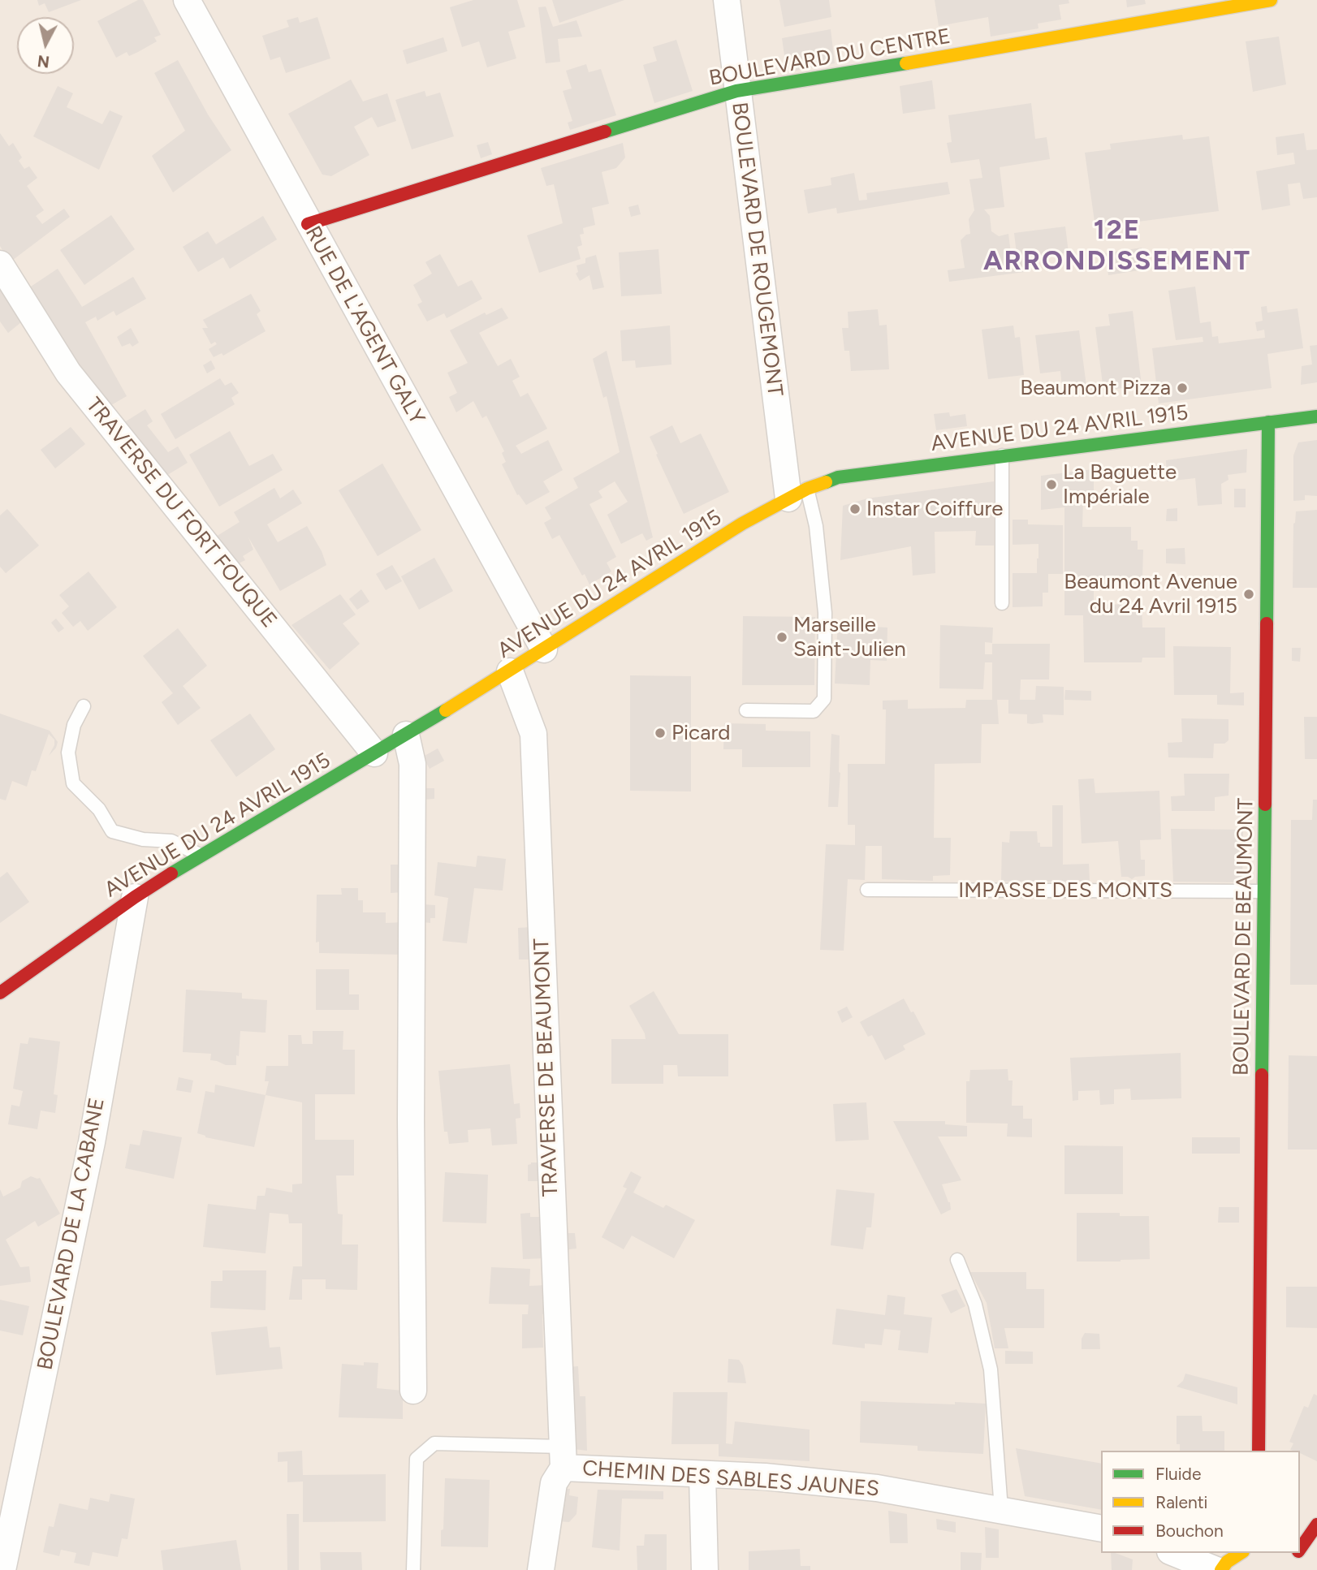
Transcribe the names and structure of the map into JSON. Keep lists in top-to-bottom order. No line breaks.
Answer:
{"streets":{"street":["BOULEVARD DU CENTRE","BOULEVARD DE ROUGEMONT","RUE DE L'AGENT GALY","AVENUE DU 24 AVRIL 1915","TRAVERSE DU FORT FOUQUE","BOULEVARD DE BEAUMONT","TRAVERSE DE BEAUMONT","BOULEVARD DE LA CABANE","CHEMIN DES SABLES JAUNES"],"lane":["IMPASSE DES MONTS"]},"crossings":[["BOULEVARD DU CENTRE","BOULEVARD DE ROUGEMONT"],["BOULEVARD DU CENTRE","RUE DE L'AGENT GALY"],["BOULEVARD DE ROUGEMONT","AVENUE DU 24 AVRIL 1915"],["RUE DE L'AGENT GALY","AVENUE DU 24 AVRIL 1915"],["AVENUE DU 24 AVRIL 1915","TRAVERSE DU FORT FOUQUE"],["AVENUE DU 24 AVRIL 1915","BOULEVARD DE BEAUMONT"],["AVENUE DU 24 AVRIL 1915","TRAVERSE DE BEAUMONT"],["AVENUE DU 24 AVRIL 1915","BOULEVARD DE LA CABANE"],["IMPASSE DES MONTS","BOULEVARD DE BEAUMONT"],["TRAVERSE DE BEAUMONT","CHEMIN DES SABLES JAUNES"]],"districts":["12E ARRONDISSEMENT"],"places":["Beaumont Pizza","La Baguette Impériale","Instar Coiffure","Beaumont Avenue du 24 Avril 1915","Marseille Saint-Julien","Picard"],"legend":["Fluide","Ralenti","Bouchon"],"north":"bottom"}
